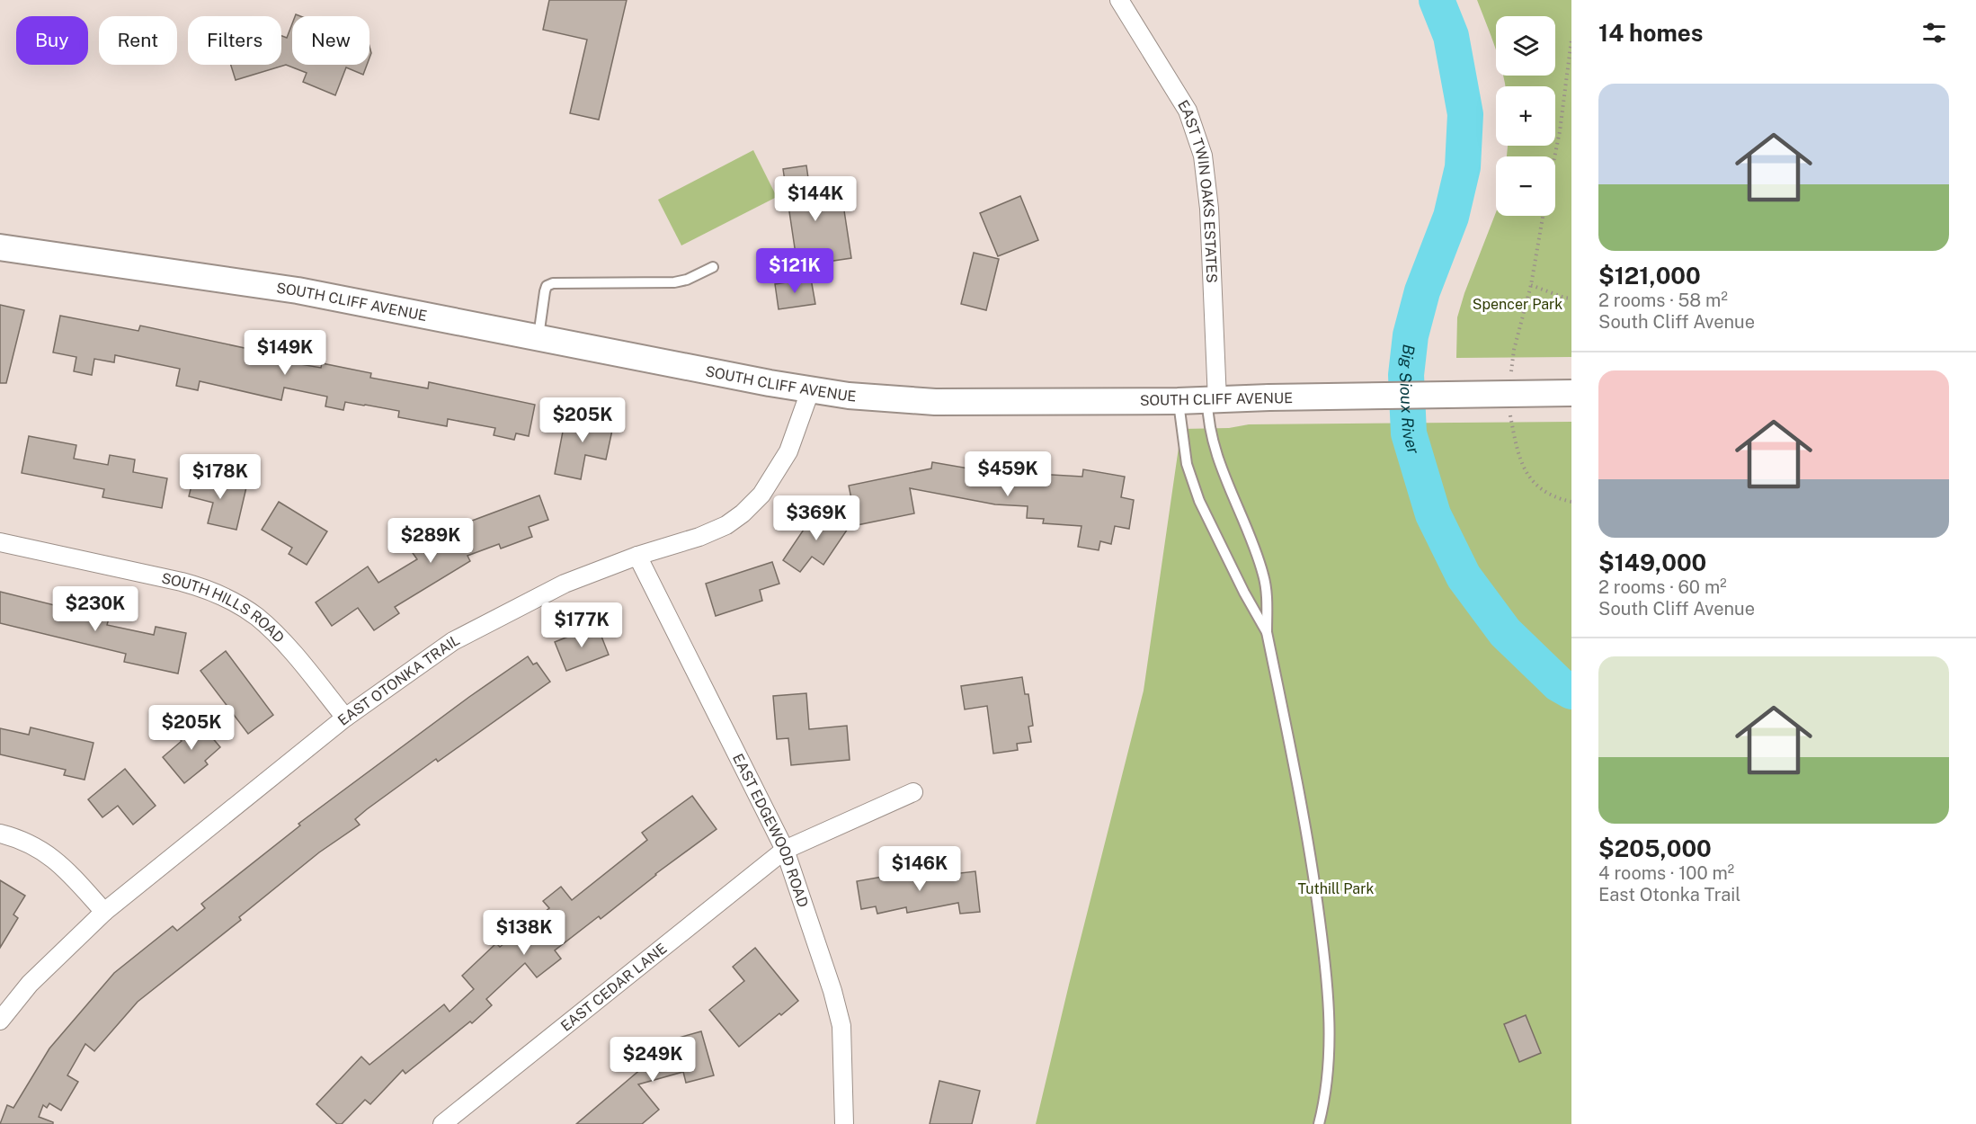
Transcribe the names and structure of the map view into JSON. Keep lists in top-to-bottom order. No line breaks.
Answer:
{"streets":{"main road":["SOUTH CLIFF AVENUE"],"street":["EAST TWIN OAKS ESTATES","SOUTH HILLS ROAD","EAST OTONKA TRAIL","EAST EDGEWOOD ROAD","EAST CEDAR LANE"]},"crossings":[["EAST TWIN OAKS ESTATES","SOUTH CLIFF AVENUE"],["SOUTH CLIFF AVENUE","EAST OTONKA TRAIL"],["SOUTH HILLS ROAD","EAST OTONKA TRAIL"],["EAST OTONKA TRAIL","EAST EDGEWOOD ROAD"],["EAST EDGEWOOD ROAD","EAST CEDAR LANE"]],"water":["Big Sioux River"],"parks":["Spencer Park","Tuthill Park"],"page":{"heading":"14 homes","map_buttons":["+","−"],"chip":["Buy","Rent","Filters","New"],"list":[{"name":"$121,000","note":"2 rooms · 58 m² · South Cliff Avenue"},{"name":"$149,000","note":"2 rooms · 60 m² · South Cliff Avenue"},{"name":"$205,000","note":"4 rooms · 100 m² · East Otonka Trail"}],"price":["$144K","$121K","$149K","$205K","$459K","$178K","$369K","$289K","$230K","$177K","$205K","$146K","$138K","$249K"]}}
